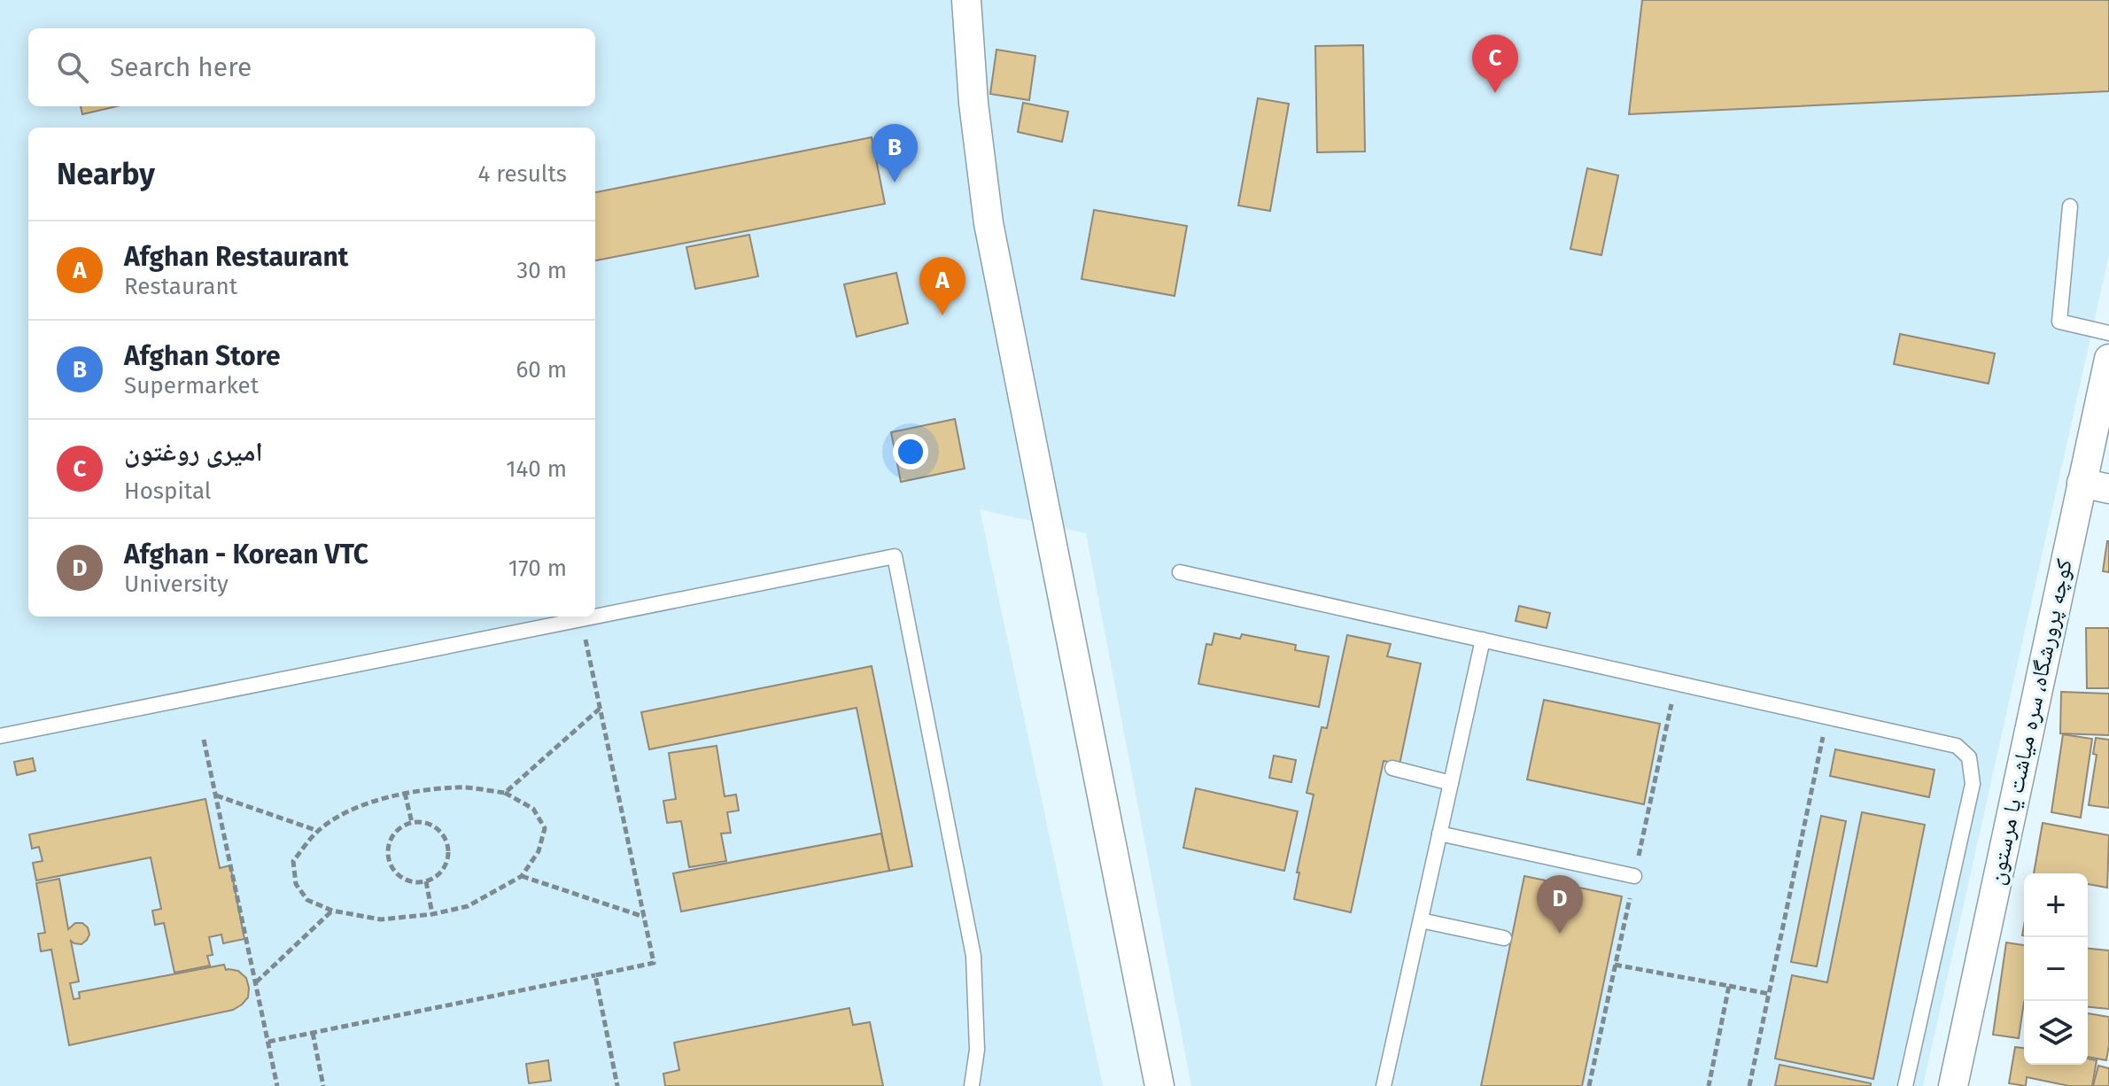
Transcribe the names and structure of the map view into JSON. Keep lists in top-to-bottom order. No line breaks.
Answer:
{"streets":{"street":["کوچه پرورشگاه، سره میاشت یا مرستون"]},"page":{"search":"Search here","pins":["C","B","A","D"],"heading":["Nearby","4 results"],"list":[{"mark":"A","name":"Afghan Restaurant","note":"Restaurant","value":"30 m"},{"mark":"B","name":"Afghan Store","note":"Supermarket","value":"60 m"},{"mark":"C","name":"امیری روغتون","note":"Hospital","value":"140 m"},{"mark":"D","name":"Afghan - Korean VTC","note":"University","value":"170 m"}],"map_buttons":["+","−"]}}
